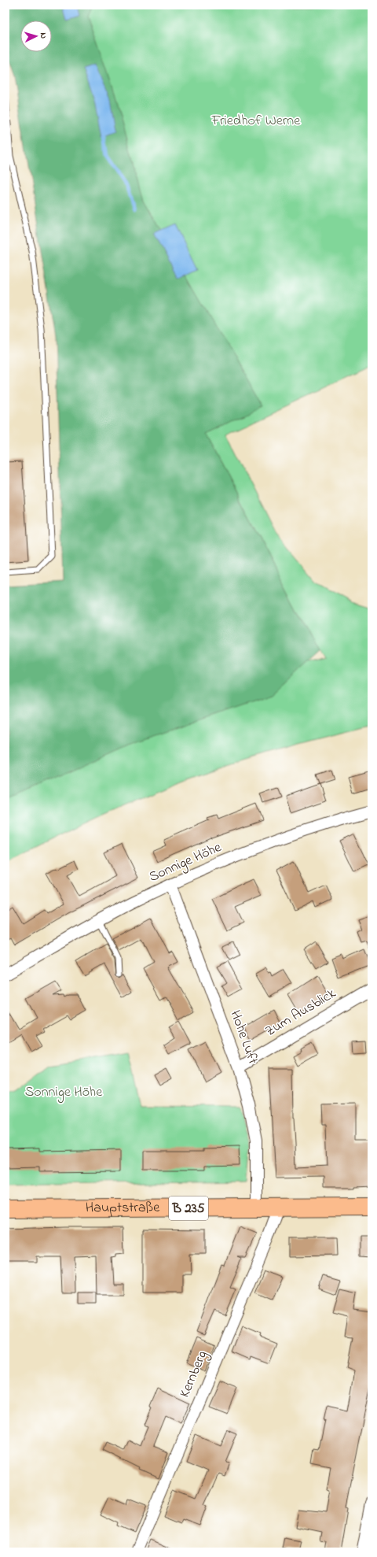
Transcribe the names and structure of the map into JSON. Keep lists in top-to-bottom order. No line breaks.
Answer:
{"streets":{"main road":["B 235","Hauptstraße"],"street":["Sonnige Höhe","Zum Ausblick","Hohe Luft","Kernberg"]},"crossings":[["Sonnige Höhe","Hohe Luft"],["Zum Ausblick","Hohe Luft"],["Hohe Luft","Hauptstraße"],["Hauptstraße","Kernberg"]],"parks":["Friedhof Werne","Sonnige Höhe"],"north":"right"}
